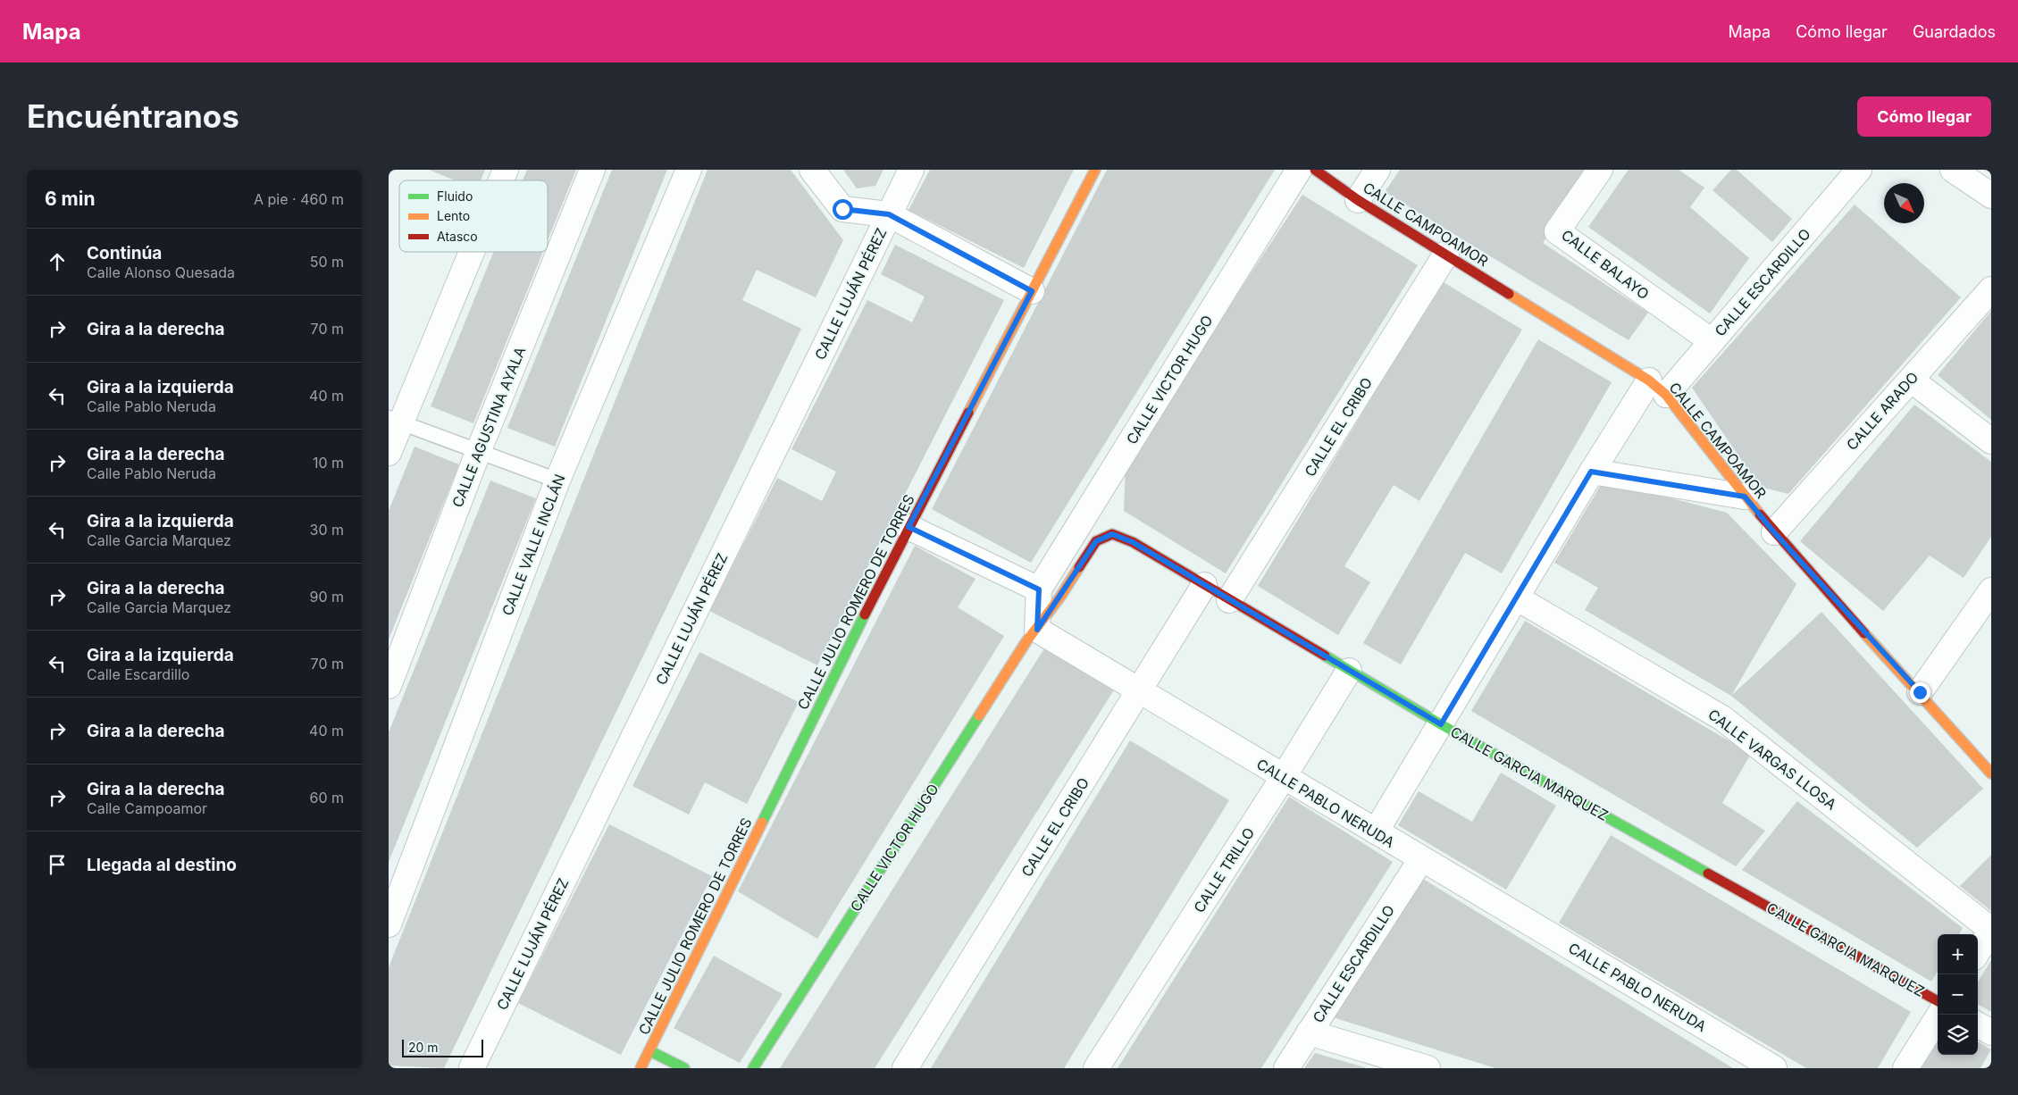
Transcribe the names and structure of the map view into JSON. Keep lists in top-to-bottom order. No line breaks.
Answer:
{"streets":{"street":["CALLE CAMPOAMOR","CALLE BALAYO","CALLE ESCARDILLO","CALLE LUJÁN PÉREZ","CALLE VICTOR HUGO","CALLE ARADO","CALLE AGUSTINA AYALA","CALLE EL CRIBO","CALLE VALLE INCLÁN","CALLE JULIO ROMERO DE TORRES","CALLE VARGAS LLOSA","CALLE GARCIA MARQUEZ","CALLE PABLO NERUDA","CALLE TRILLO"]},"crossings":[["CALLE CAMPOAMOR","CALLE ESCARDILLO"],["CALLE CAMPOAMOR","CALLE ARADO"],["CALLE CAMPOAMOR","CALLE EL CRIBO"],["CALLE BALAYO","CALLE ESCARDILLO"],["CALLE ESCARDILLO","CALLE VARGAS LLOSA"],["CALLE ESCARDILLO","CALLE GARCIA MARQUEZ"],["CALLE ESCARDILLO","CALLE PABLO NERUDA"],["CALLE VICTOR HUGO","CALLE GARCIA MARQUEZ"],["CALLE VICTOR HUGO","CALLE PABLO NERUDA"],["CALLE EL CRIBO","CALLE GARCIA MARQUEZ"],["CALLE EL CRIBO","CALLE PABLO NERUDA"],["CALLE GARCIA MARQUEZ","CALLE PABLO NERUDA"],["CALLE GARCIA MARQUEZ","CALLE TRILLO"],["CALLE PABLO NERUDA","CALLE TRILLO"]],"legend":["Fluido","Lento","Atasco"],"scale_bar":"20 m","north":"bottom right","page":{"header":"Mapa","nav":["Mapa","Cómo llegar","Guardados"],"buttons":"Cómo llegar","title":"Encuéntranos","heading":["6 min","A pie · 460 m"],"list":[["Continúa","Calle Alonso Quesada","50 m"],["Gira a la derecha","70 m"],["Gira a la izquierda","Calle Pablo Neruda","40 m"],["Gira a la derecha","Calle Pablo Neruda","10 m"],["Gira a la izquierda","Calle Garcia Marquez","30 m"],["Gira a la derecha","Calle Garcia Marquez","90 m"],["Gira a la izquierda","Calle Escardillo","70 m"],["Gira a la derecha","40 m"],["Gira a la derecha","Calle Campoamor","60 m"],"Llegada al destino"],"map_buttons":["+","−"],"scale":"20 m"}}
